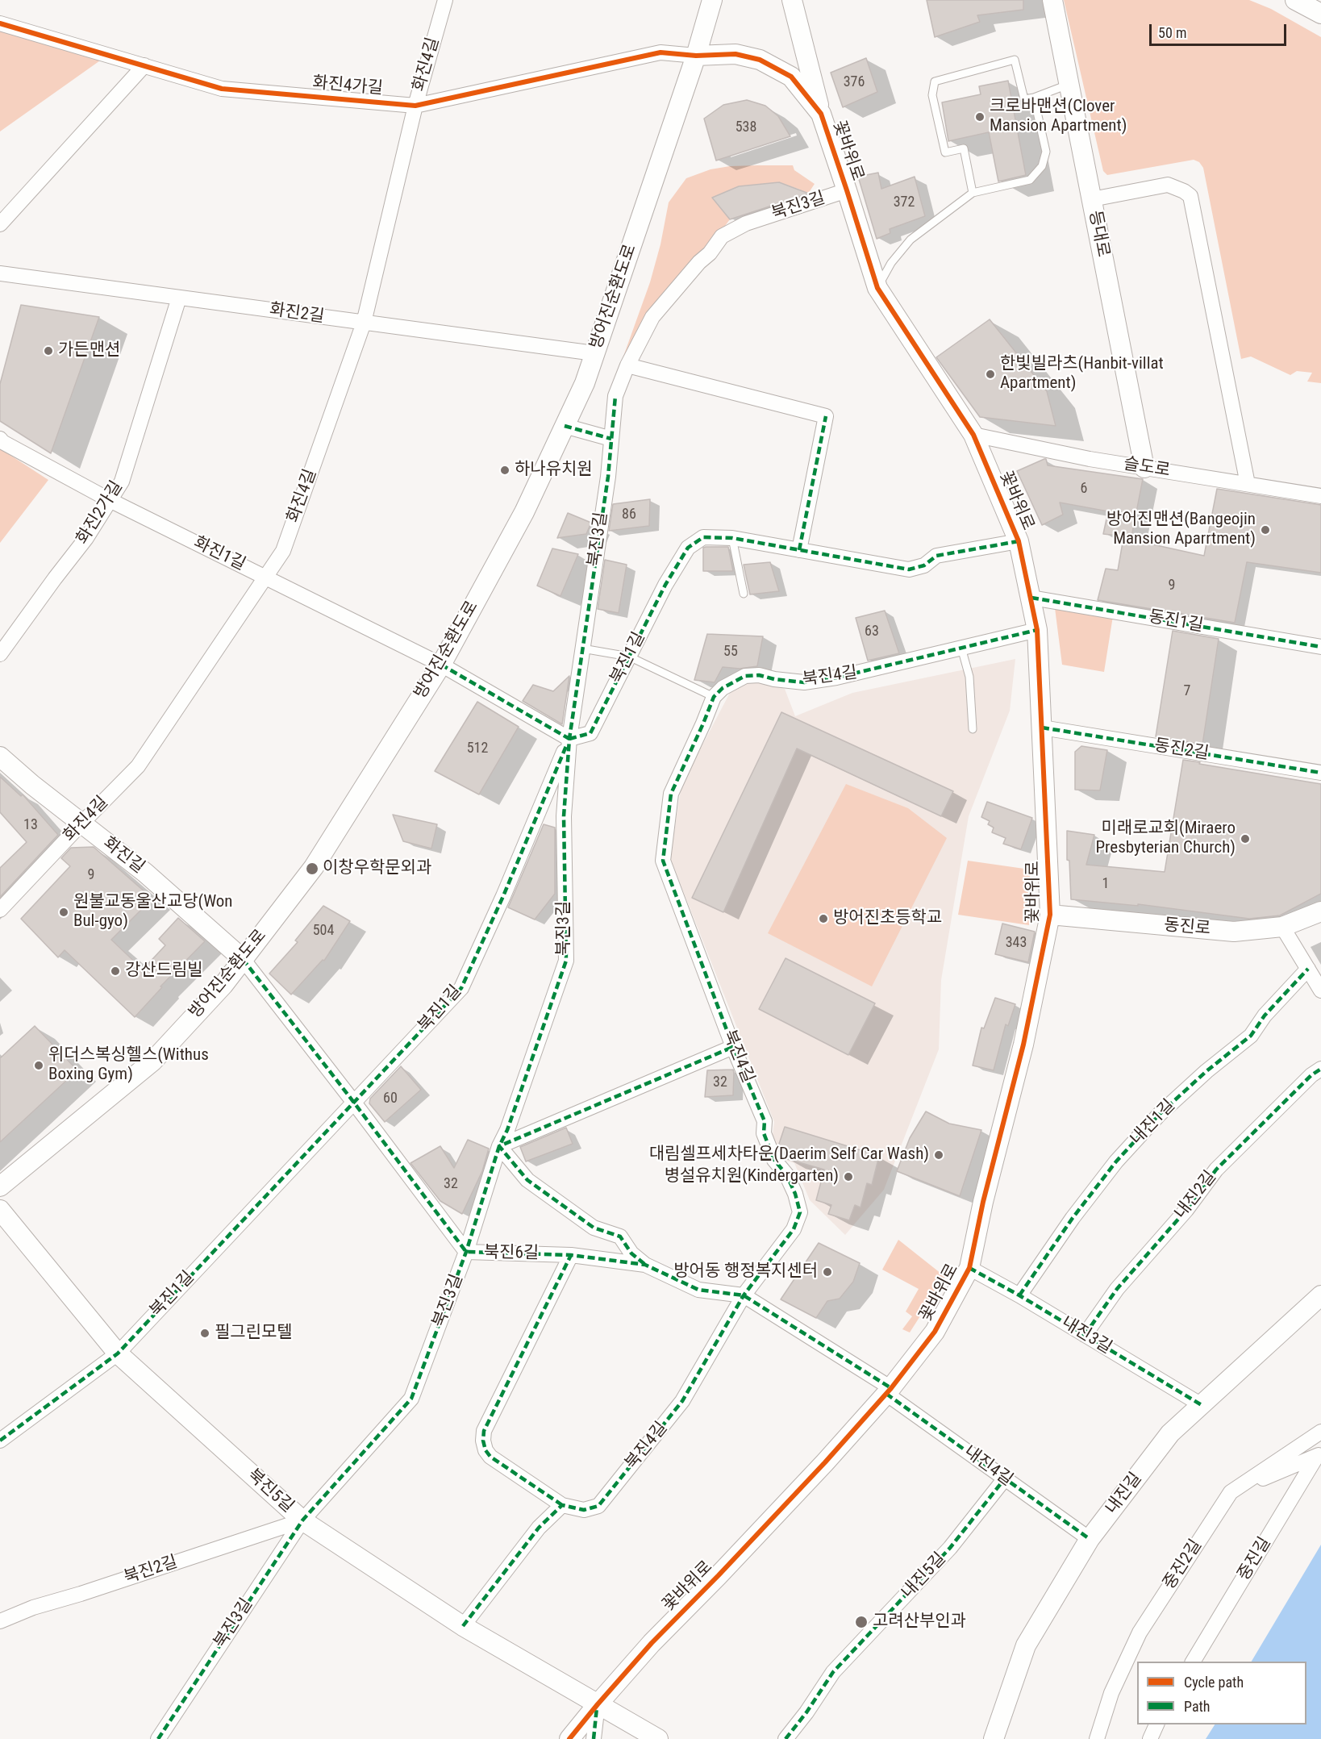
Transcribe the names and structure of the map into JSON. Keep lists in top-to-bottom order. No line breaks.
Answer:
{"streets":{"street":["화진4길","화진4가길","꽃바위로","북진3길","등대로","방어진순환도로","화진2길","슬도로","화진2가길","화진1길","동진1길","북진1길","북진4길","동진2길","화진길","동진로","내진1길","내진2길","북진6길","내진3길","내진4길","북진5길","내진길","중진길","중진2길","북진2길","내진5길"]},"crossings":[["화진4길","화진4가길"],["화진4길","화진2길"],["화진4길","화진1길"],["화진4길","화진길"],["화진4가길","꽃바위로"],["화진4가길","방어진순환도로"],["꽃바위로","북진3길"],["꽃바위로","방어진순환도로"],["꽃바위로","슬도로"],["꽃바위로","동진1길"],["꽃바위로","북진1길"],["꽃바위로","북진4길"],["꽃바위로","동진2길"],["꽃바위로","동진로"],["꽃바위로","북진6길"],["꽃바위로","내진3길"],["꽃바위로","내진4길"],["꽃바위로","북진5길"],["북진3길","화진1길"],["북진3길","북진1길"],["북진3길","북진6길"],["북진3길","북진5길"],["북진3길","북진2길"],["등대로","슬도로"],["방어진순환도로","화진2길"],["방어진순환도로","화진1길"],["방어진순환도로","화진길"],["방어진순환도로","북진6길"],["화진2길","화진2가길"],["화진2가길","화진1길"],["화진1길","북진1길"],["북진1길","북진6길"],["북진1길","북진5길"],["북진4길","북진6길"],["화진길","북진6길"],["내진1길","내진3길"],["내진2길","내진3길"],["북진6길","내진4길"],["내진3길","내진길"],["내진4길","내진길"],["내진4길","내진5길"],["북진5길","북진2길"]],"places":["크로바맨션(Clover Mansion Apartment)","가든맨션","한빛빌라츠(Hanbit-villat Apartment)","하나유치원","방어진맨션(Bangeojin Mansion Aparrtment)","미래로교회(Miraero Presbyterian Church)","이창우학문외과","원불교동울산교당(Won Bul-gyo)","방어진초등학교","강산드림빌","위더스복싱헬스(Withus Boxing Gym)","대림셀프세차타운(Daerim Self Car Wash)","병설유치원(Kindergarten)","방어동 행정복지센터","필그린모텔","고려산부인과"],"house_numbers":["376","538","372","6","86","9","63","55","7","512","13","9","1","504","343","32","60","32"],"legend":["Cycle path","Path"],"scale_bar":"50 m"}
